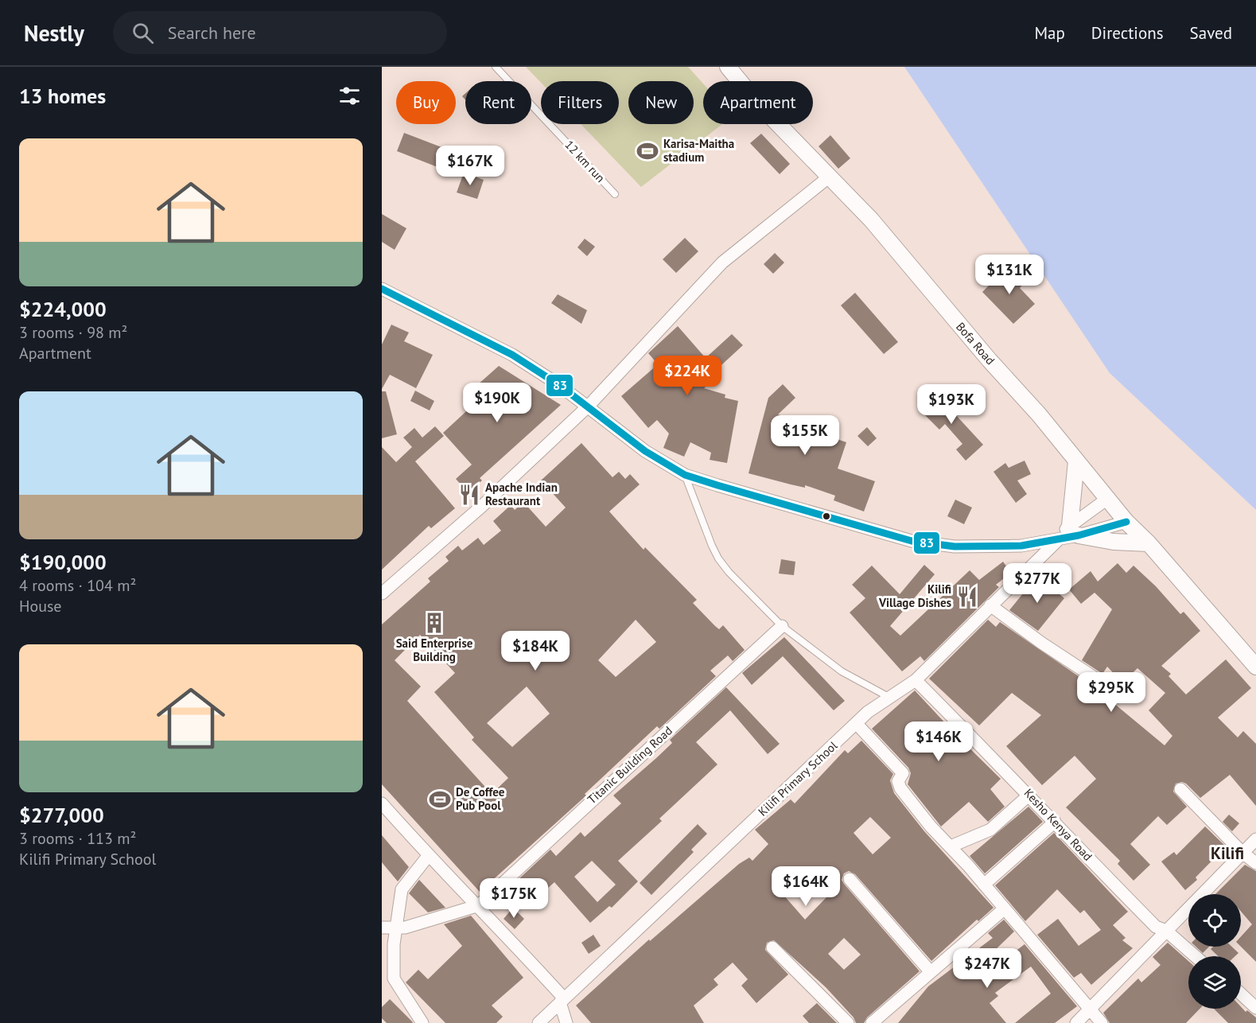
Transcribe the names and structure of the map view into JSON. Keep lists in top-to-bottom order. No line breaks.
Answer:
{"streets":{"street":["Bofa Road","Titanic Building Road","Kilifi Primary School","Kesho Kenya Road"],"lane":["12 km run"]},"crossings":[["Kilifi Primary School","Kesho Kenya Road"]],"districts":["Kilifi"],"places":{"sports":["Karisa-Maitha stadium","De Coffee Pub Pool"],"restaurant":["Apache Indian Restaurant","Kilifi Village Dishes"],"building":["Said Enterprise Building"]},"lines":["transit line 83"],"page":{"header":"Nestly","search":"Search here","nav":["Map","Directions","Saved"],"heading":"13 homes","chip":["Buy","Rent","Filters","New","Apartment"],"list":[{"name":"$224,000","note":"3 rooms · 98 m² · Apartment"},{"name":"$190,000","note":"4 rooms · 104 m² · House"},{"name":"$277,000","note":"3 rooms · 113 m² · Kilifi Primary School"}],"price":["$167K","$131K","$224K","$190K","$193K","$155K","$277K","$184K","$295K","$146K","$164K","$175K","$247K"]}}
